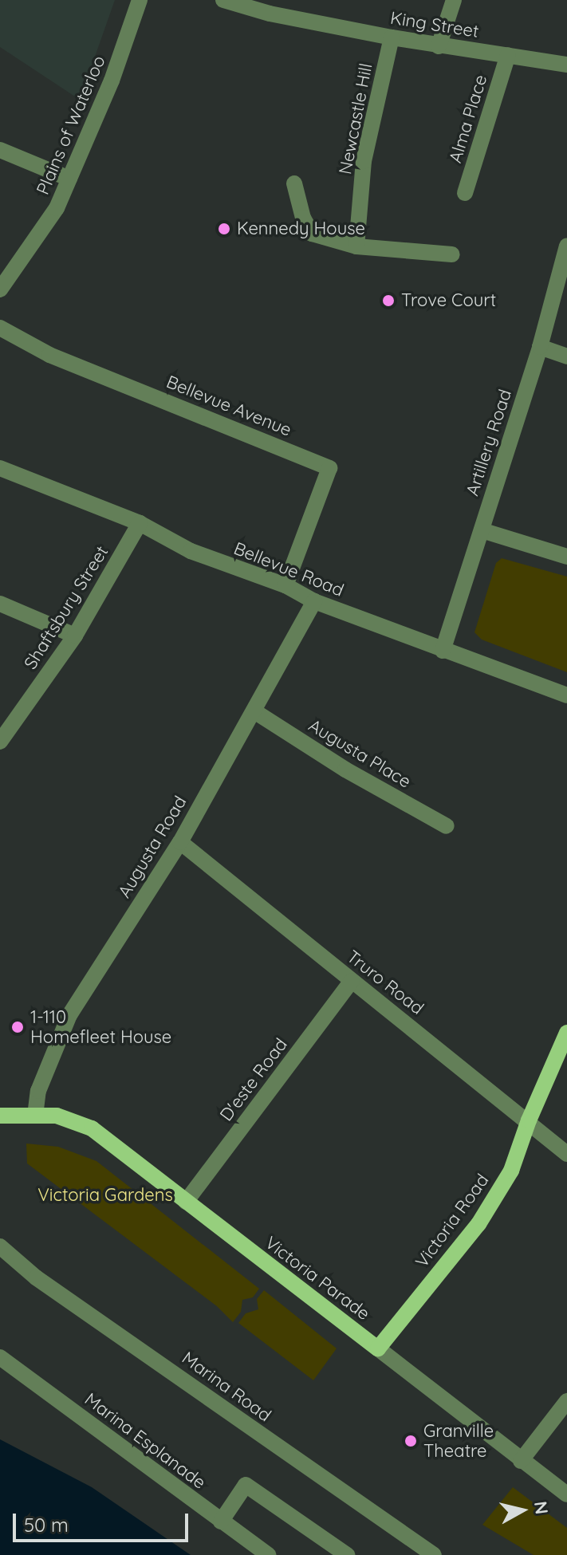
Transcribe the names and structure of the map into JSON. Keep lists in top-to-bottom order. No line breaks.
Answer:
{"streets":{"main road":["Victoria Road","Victoria Parade"],"street":["King Street","Newcastle Hill","Alma Place","Plains of Waterloo","Bellevue Avenue","Artillery Road","Bellevue Road","Shaftsbury Street","Augusta Place","Augusta Road","Truro Road","D'este Road","Marina Road","Marina Esplanade"]},"crossings":[["King Street","Newcastle Hill"],["King Street","Alma Place"],["Bellevue Avenue","Bellevue Road"],["Artillery Road","Bellevue Road"],["Bellevue Road","Shaftsbury Street"],["Bellevue Road","Augusta Road"],["Augusta Place","Augusta Road"],["Augusta Road","Truro Road"],["Augusta Road","Victoria Parade"],["Truro Road","D'este Road"],["Truro Road","Victoria Road"],["D'este Road","Victoria Parade"],["Victoria Road","Victoria Parade"]],"parks":["Victoria Gardens"],"places":["Kennedy House","Trove Court","1-110 Homefleet House","Granville Theatre"],"scale_bar":"50 m","north":"right"}
